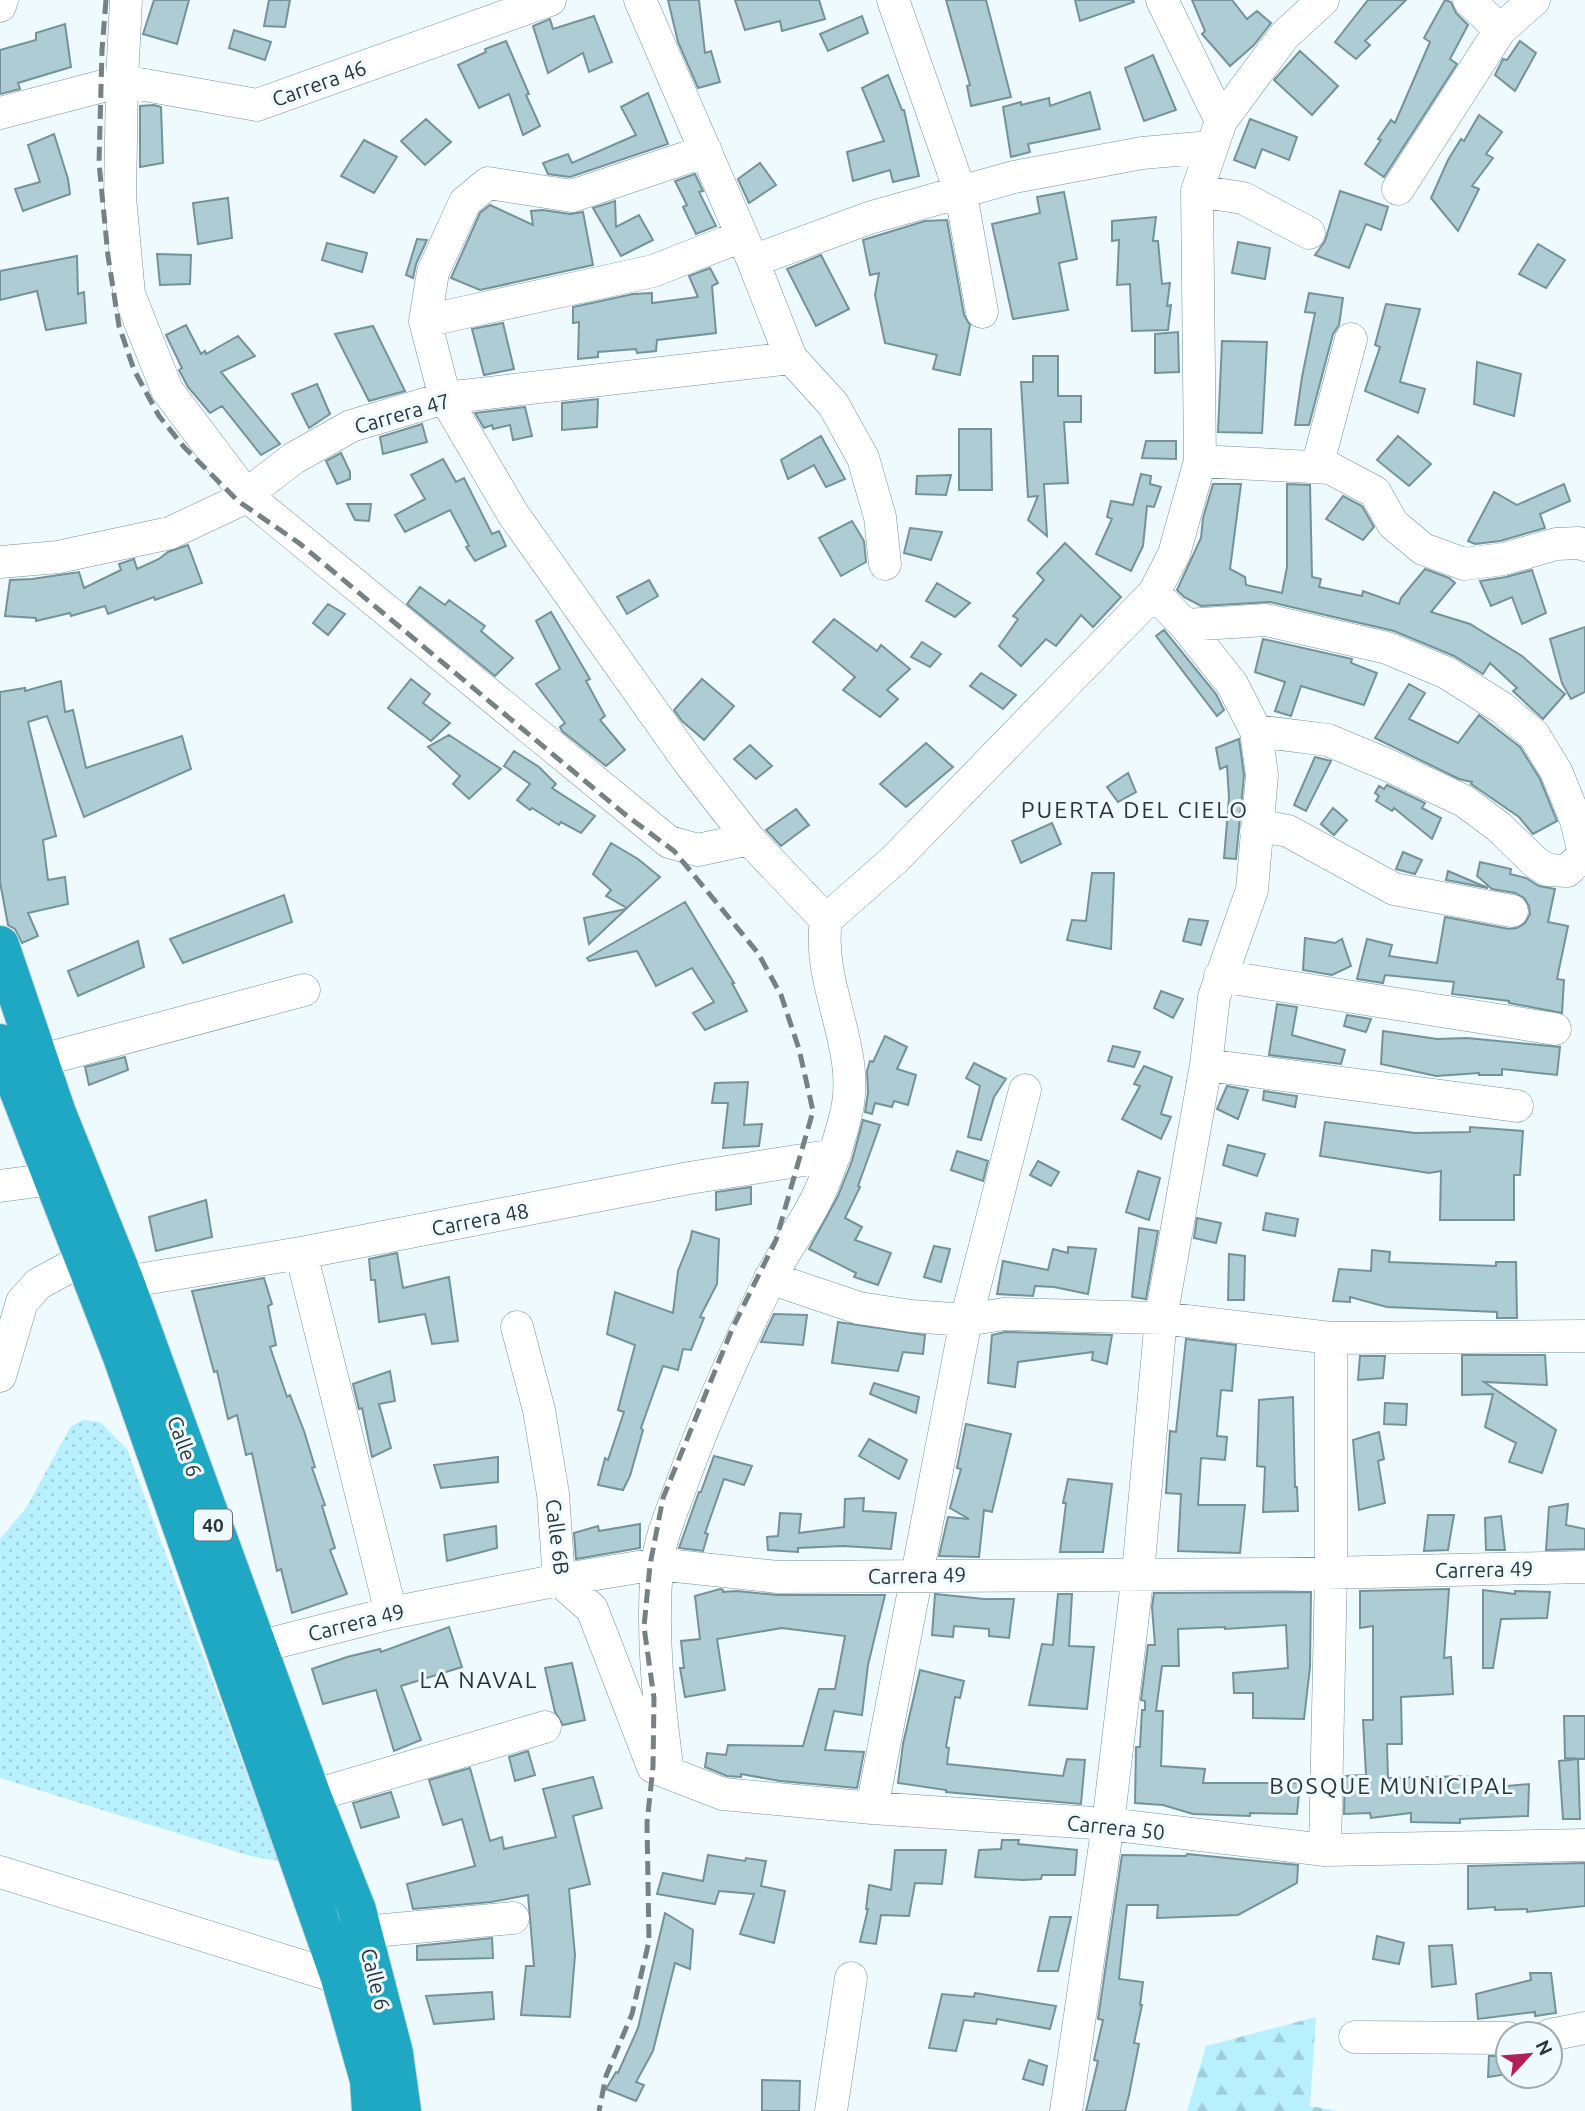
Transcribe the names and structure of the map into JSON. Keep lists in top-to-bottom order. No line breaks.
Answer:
{"streets":{"highway":["Calle 6","40"],"street":["Carrera 46","Carrera 47","Carrera 48","Calle 6B","Carrera 49","Carrera 50"]},"crossings":[["Carrera 48","Calle 6"],["Calle 6","Carrera 49"],["Calle 6B","Carrera 49"],["Calle 6B","Carrera 50"]],"districts":["PUERTA DEL CIELO","LA NAVAL","BOSQUE MUNICIPAL"],"north":"top right"}
